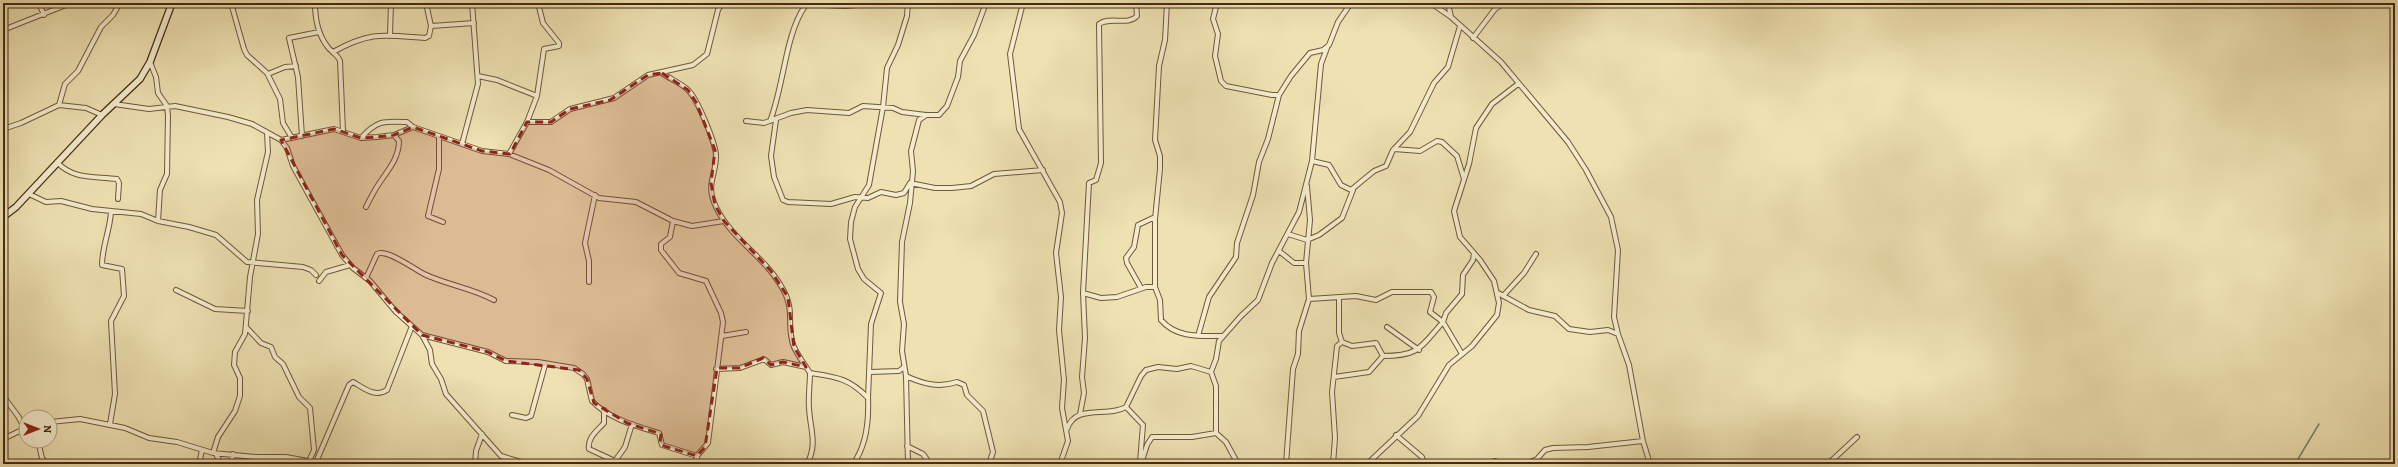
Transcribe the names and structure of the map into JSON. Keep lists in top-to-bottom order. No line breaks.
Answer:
{"north":"right"}
